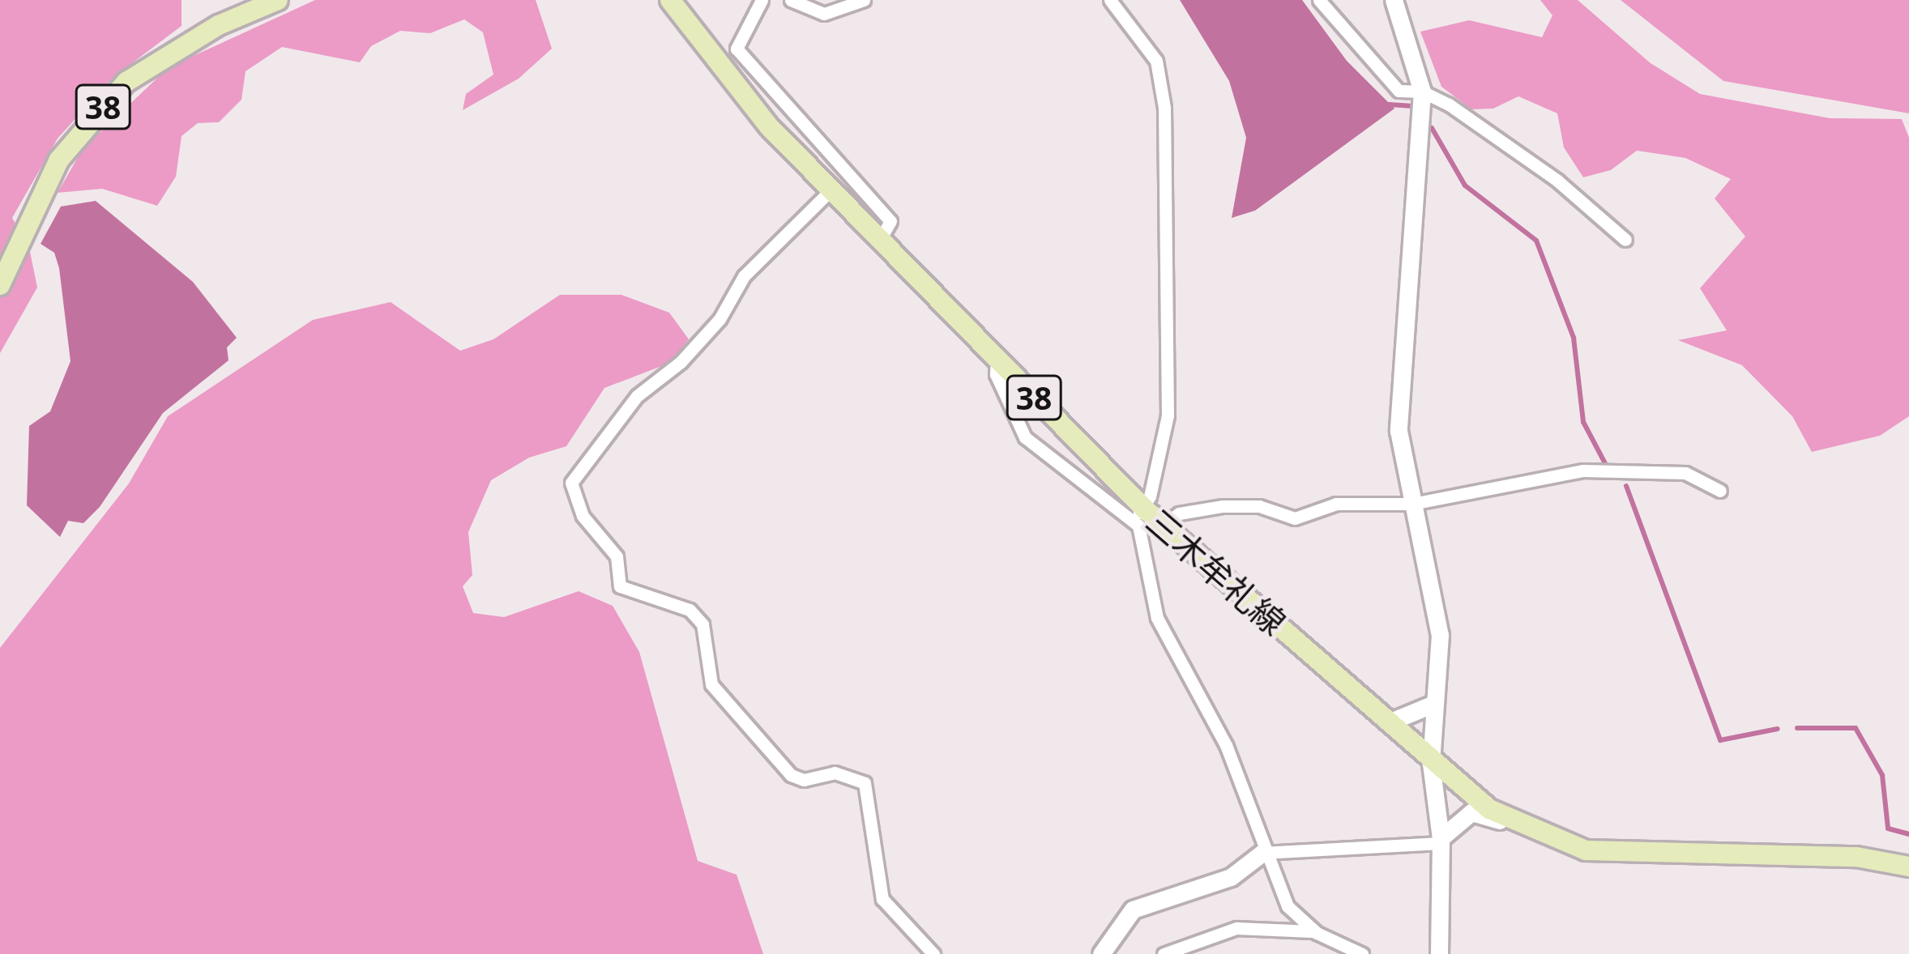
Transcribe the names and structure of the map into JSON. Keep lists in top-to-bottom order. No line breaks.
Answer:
{"streets":{"main road":["38","三木牟礼線"]}}
